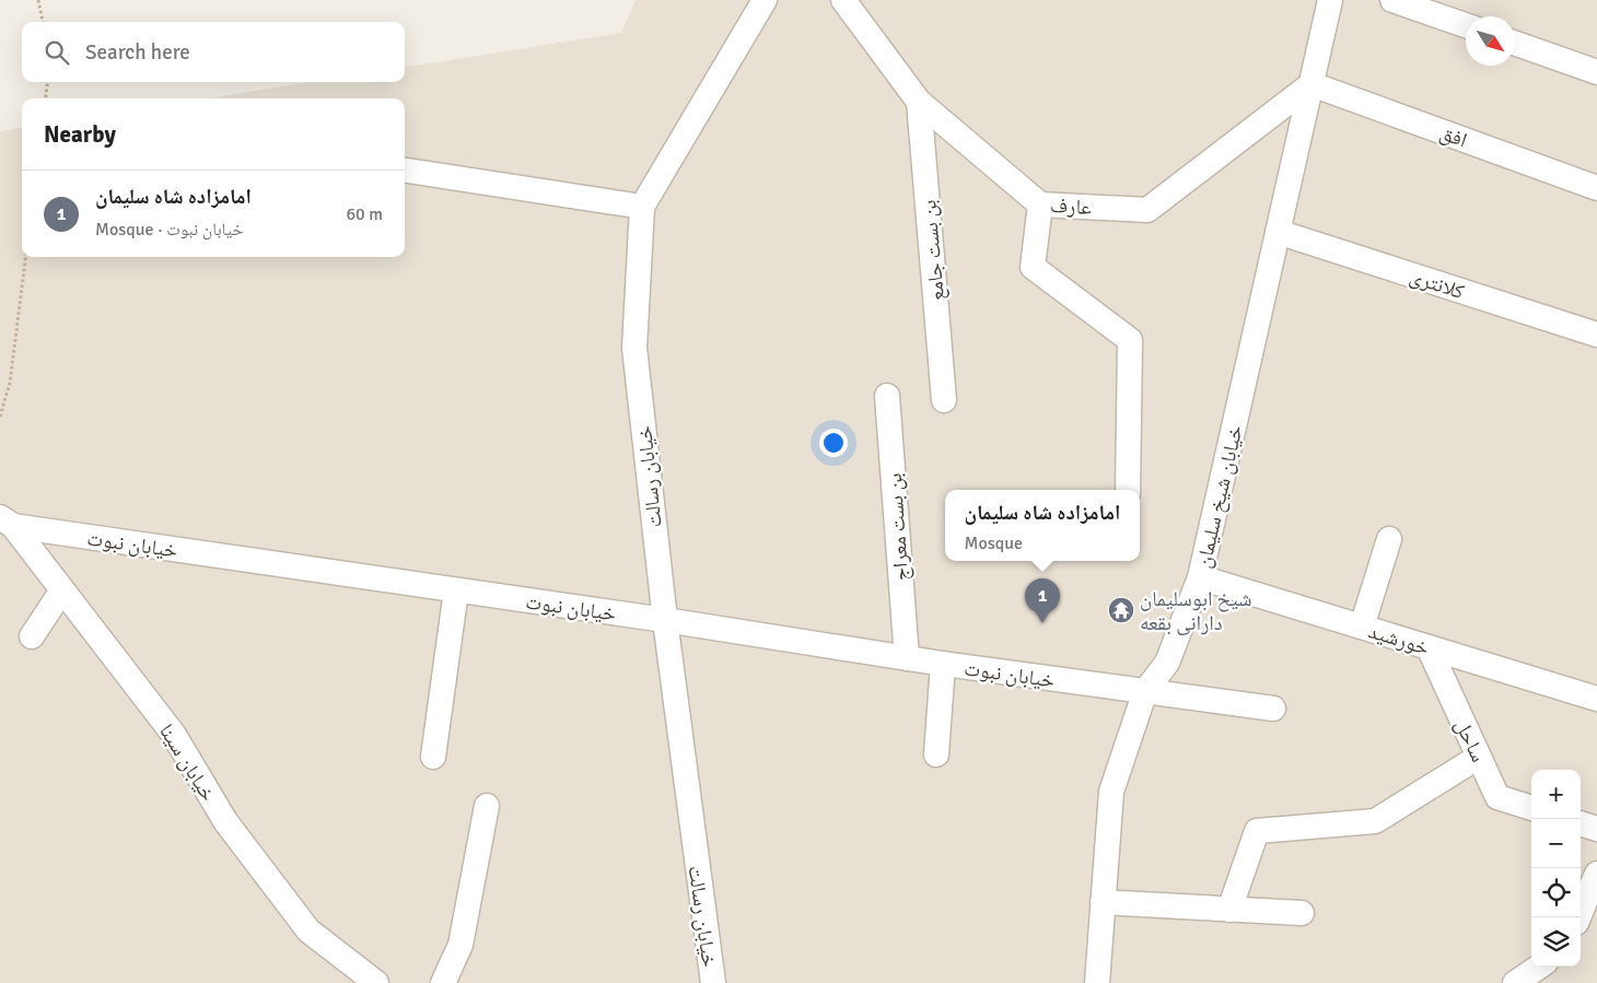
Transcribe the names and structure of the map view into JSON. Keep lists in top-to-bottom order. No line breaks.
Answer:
{"streets":{"street":["افق","عارف","بن بست جامع","کلانتری","خیابان رسالت","خیابان شیخ سلیمان","بن بست معراج","خیابان نبوت","خورشید","ساحل","خیابان سینا"]},"crossings":[["افق","عارف"],["افق","خیابان شیخ سلیمان"],["عارف","بن بست جامع"],["عارف","خیابان شیخ سلیمان"],["کلانتری","خیابان شیخ سلیمان"],["خیابان رسالت","خیابان نبوت"],["خیابان شیخ سلیمان","خیابان نبوت"],["خیابان شیخ سلیمان","خورشید"],["بن بست معراج","خیابان نبوت"],["خیابان نبوت","خیابان سینا"],["خورشید","ساحل"]],"places":{"temple":["شیخ ابوسلیمان دارانی بقعه"]},"north":"bottom right","page":{"search":"Search here","heading":"Nearby","list":[{"mark":"1","name":"امامزاده شاه سلیمان","note":"Mosque · خیابان نبوت","value":"60 m"}],"popup":["امامزاده شاه سلیمان","Mosque"],"pins":"1","map_buttons":["+","−"]}}
